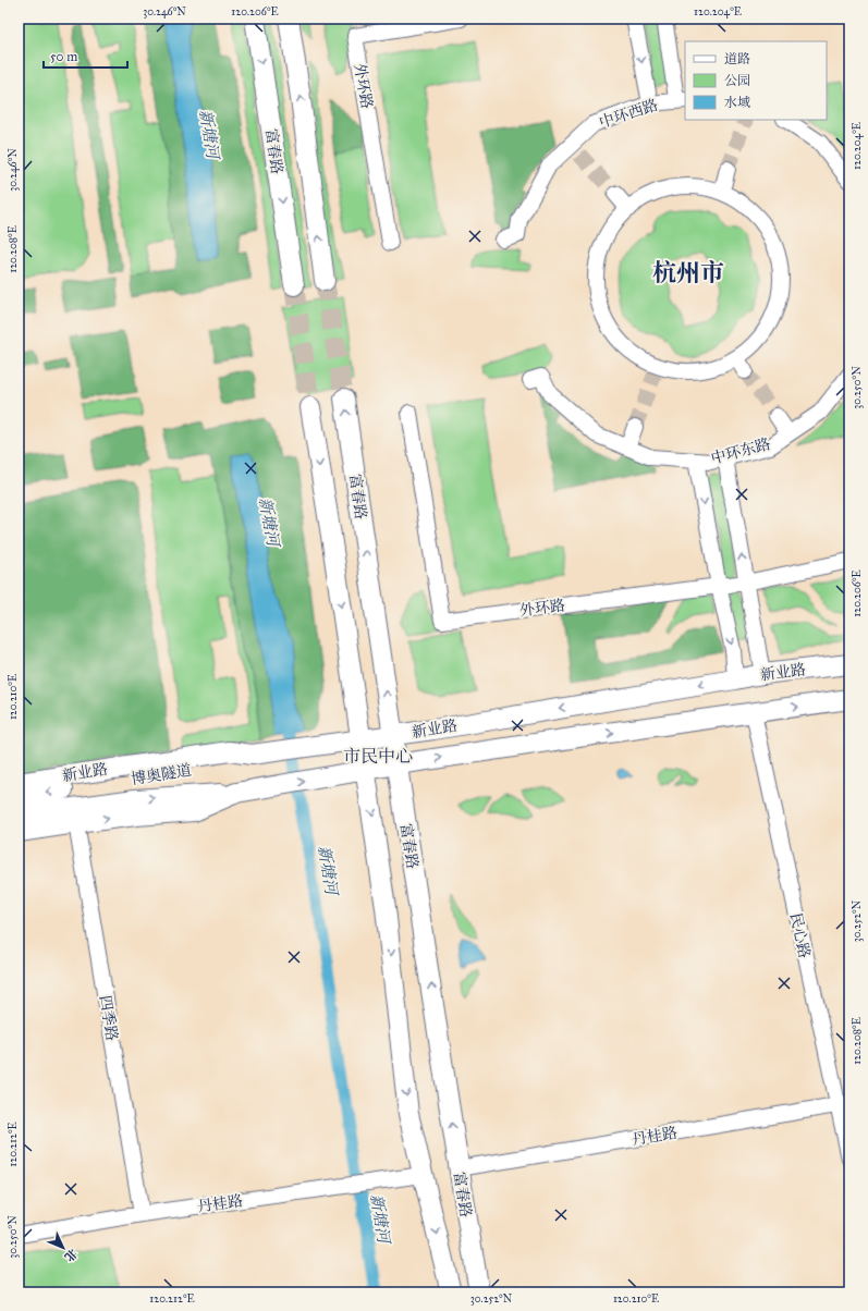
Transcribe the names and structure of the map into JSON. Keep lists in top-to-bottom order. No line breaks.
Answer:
{"streets":{"main road":["富春路","新业路","博奥隧道"],"street":["外环路","中环西路","中环东路","民心路","四季路","丹桂路"]},"crossings":[["富春路","新业路"],["富春路","丹桂路"],["新业路","博奥隧道"],["新业路","民心路"],["民心路","丹桂路"],["四季路","丹桂路"]],"districts":["杭州市","市民中心"],"water":["新塘河"],"legend":["道路","公园","水域"],"scale_bar":"50 m","north":"bottom right","coordinates":["30.246°N","120.206°E","120.204°E","120.208°E","30.250°N","120.210°E","30.252°N","120.212°E"]}
